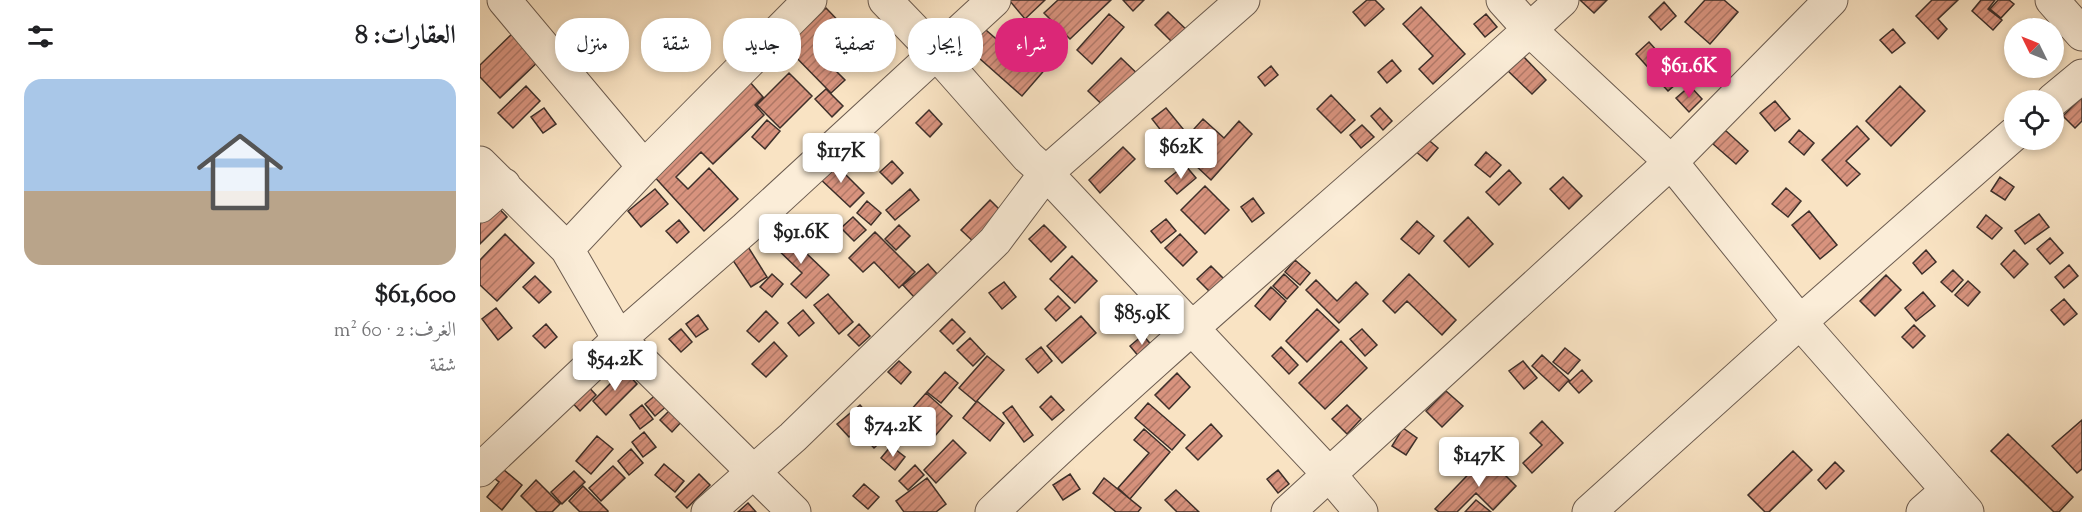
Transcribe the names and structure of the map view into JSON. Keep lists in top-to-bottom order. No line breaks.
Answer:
{"north":"top left","page":{"heading":"العقارات: 8","chip":["شراء","إيجار","تصفية","جديد","شقة","منزل"],"price":["$61.6K","$62K","$117K","$91.6K","$85.9K","$54.2K","$74.2K","$147K"],"list":[{"name":"$61,600","note":"الغرف: 2 · 60 m² · شقة"}]}}
